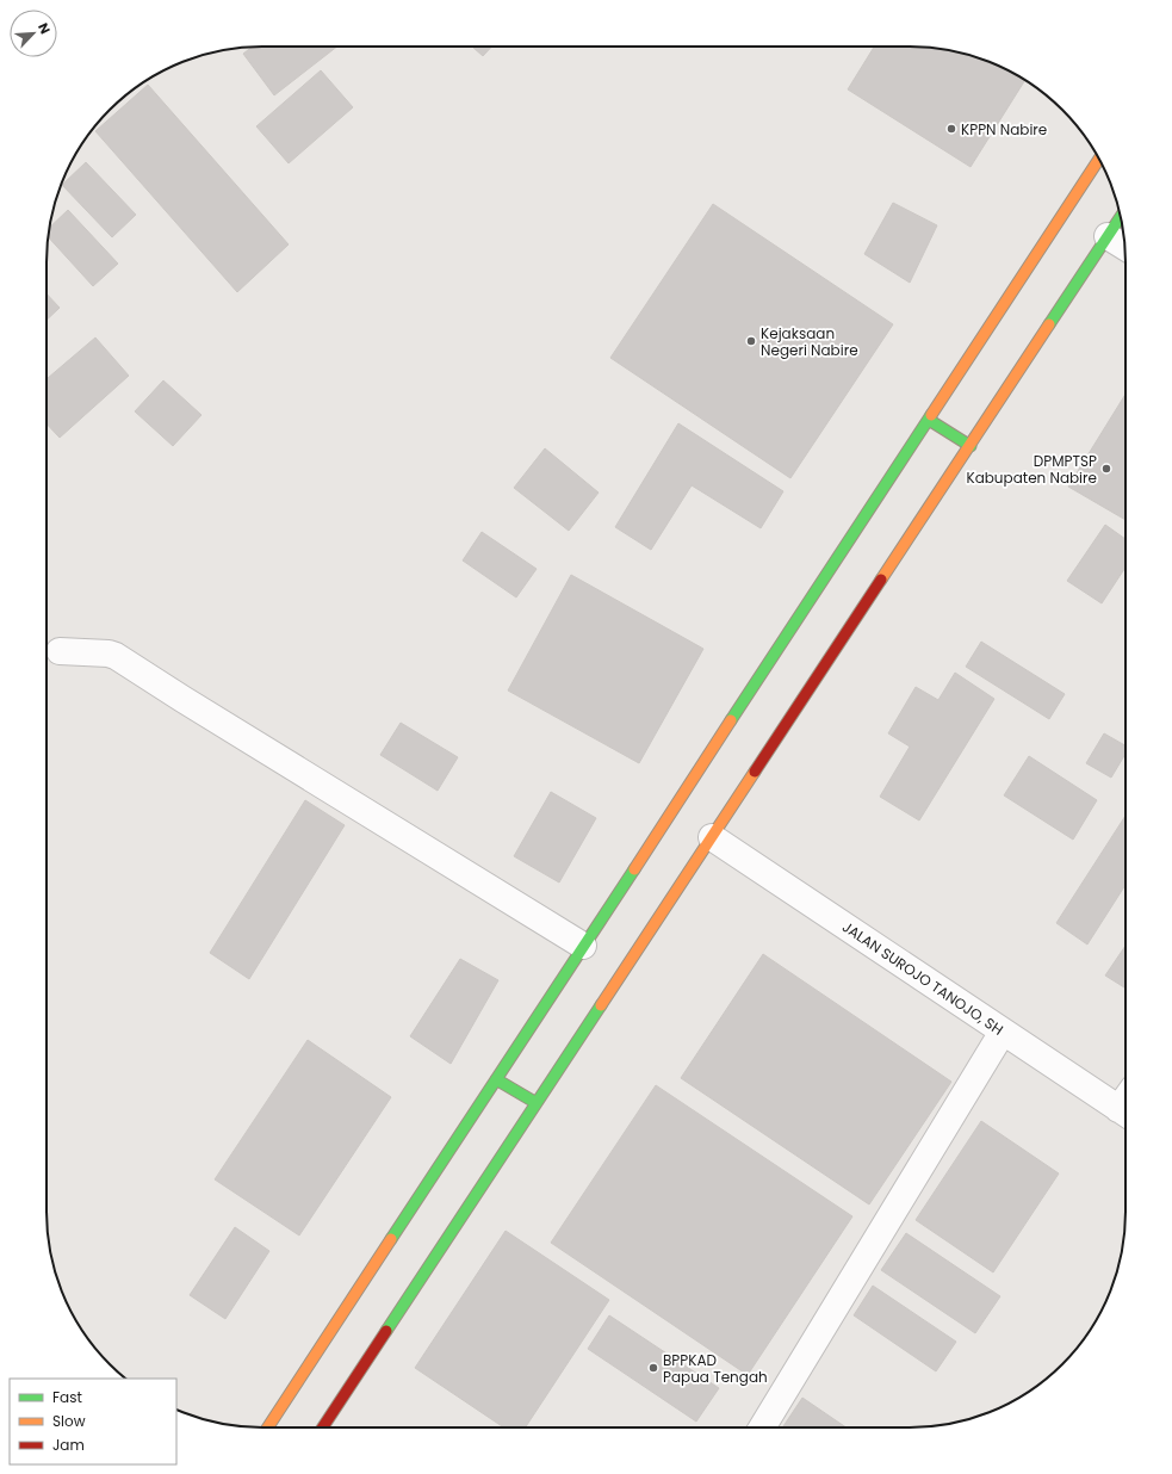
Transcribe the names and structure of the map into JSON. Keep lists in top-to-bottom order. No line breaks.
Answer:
{"streets":{"street":["JALAN SUROJO TANOJO, SH"]},"places":["KPPN Nabire","Kejaksaan Negeri Nabire","DPMPTSP Kabupaten Nabire","BPPKAD Papua Tengah"],"legend":["Fast","Slow","Jam"],"north":"top right"}
